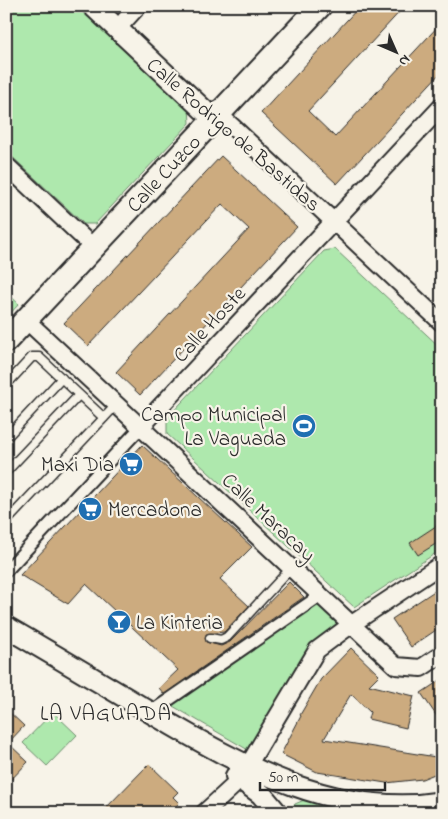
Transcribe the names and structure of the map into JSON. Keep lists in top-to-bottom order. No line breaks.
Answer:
{"streets":{"main road":["Calle Cuzco"],"street":["Calle Rodrigo de Bastidas","Calle Hoste","Calle Maracay"]},"crossings":[["Calle Rodrigo de Bastidas","Calle Cuzco"],["Calle Rodrigo de Bastidas","Calle Hoste"],["Calle Cuzco","Calle Maracay"],["Calle Hoste","Calle Maracay"]],"districts":["LA VAGUADA"],"places":{"sports":["Campo Municipal La Vaguada"],"supermarket":["Maxi Dia","Mercadona"],"bar":["La Kinteria"]},"scale_bar":"50 m","north":"bottom right"}
